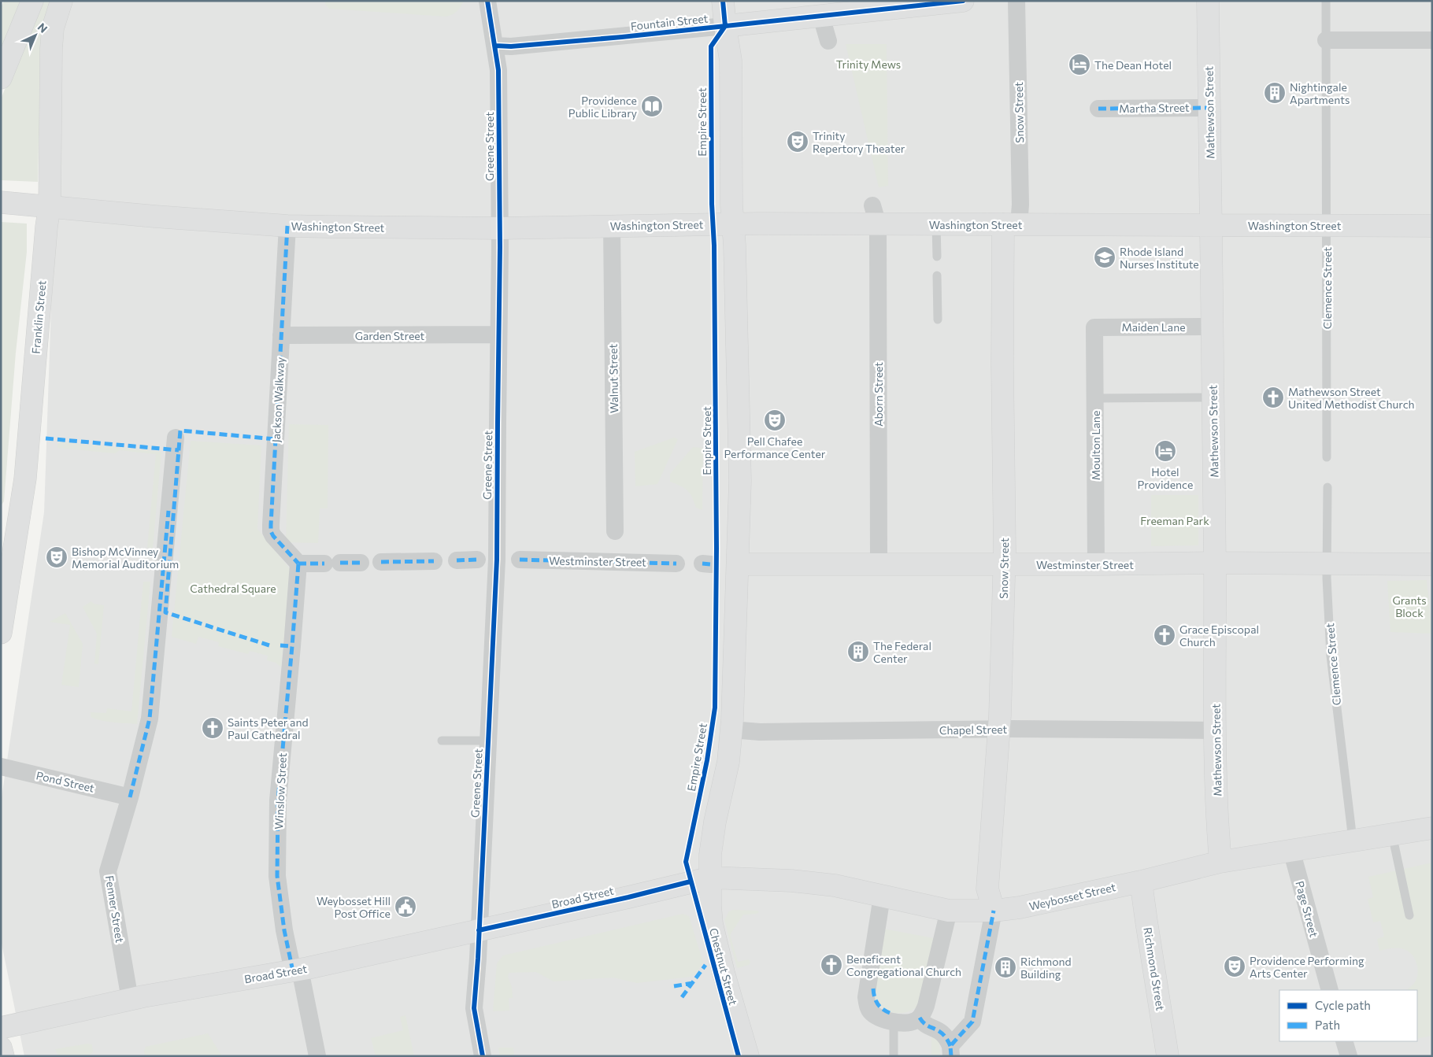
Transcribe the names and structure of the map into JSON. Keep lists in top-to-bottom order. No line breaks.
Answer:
{"streets":{"main road":["Fountain Street","Snow Street","Mathewson Street","Washington Street","Franklin Street","Westminster Street","Weybosset Street","Broad Street","Chestnut Street","Richmond Street"],"street":["Martha Street","Greene Street","Maiden Lane","Garden Street","Walnut Street","Aborn Street","Jackson Walkway","Moulton Lane","Chapel Street","Pond Street","Winslow Street","Fenner Street","Page Street"],"lane":["Clemence Street"],"cycle path":["Empire Street"]},"crossings":[["Fountain Street","Greene Street"],["Martha Street","Mathewson Street"],["Snow Street","Washington Street"],["Snow Street","Westminster Street"],["Snow Street","Chapel Street"],["Snow Street","Weybosset Street"],["Mathewson Street","Washington Street"],["Mathewson Street","Maiden Lane"],["Mathewson Street","Westminster Street"],["Mathewson Street","Chapel Street"],["Mathewson Street","Weybosset Street"],["Greene Street","Washington Street"],["Greene Street","Garden Street"],["Greene Street","Broad Street"],["Washington Street","Clemence Street"],["Washington Street","Franklin Street"],["Washington Street","Walnut Street"],["Washington Street","Aborn Street"],["Washington Street","Jackson Walkway"],["Clemence Street","Westminster Street"],["Clemence Street","Weybosset Street"],["Maiden Lane","Moulton Lane"],["Garden Street","Jackson Walkway"],["Aborn Street","Westminster Street"],["Jackson Walkway","Winslow Street"],["Moulton Lane","Westminster Street"],["Pond Street","Fenner Street"],["Winslow Street","Broad Street"],["Weybosset Street","Broad Street"],["Weybosset Street","Page Street"],["Weybosset Street","Chestnut Street"],["Weybosset Street","Richmond Street"],["Broad Street","Fenner Street"],["Broad Street","Chestnut Street"]],"parks":["Trinity Mews","Freeman Park","Cathedral Square","Grants Block"],"places":{"hotel":["The Dean Hotel","Hotel Providence"],"building":["Nightingale Apartments","The Federal Center","Richmond Building"],"library":["Providence Public Library"],"theatre":["Trinity Repertory Theater","Pell Chafee Performance Center","Bishop McVinney Memorial Auditorium","Providence Performing Arts Center"],"school or university":["Rhode Island Nurses Institute"],"church":["Mathewson Street United Methodist Church","Grace Episcopal Church","Saints Peter and Paul Cathedral","Beneficent Congregational Church"],"public building":["Weybosset Hill Post Office"]},"legend":["Cycle path","Path"],"north":"top right"}
